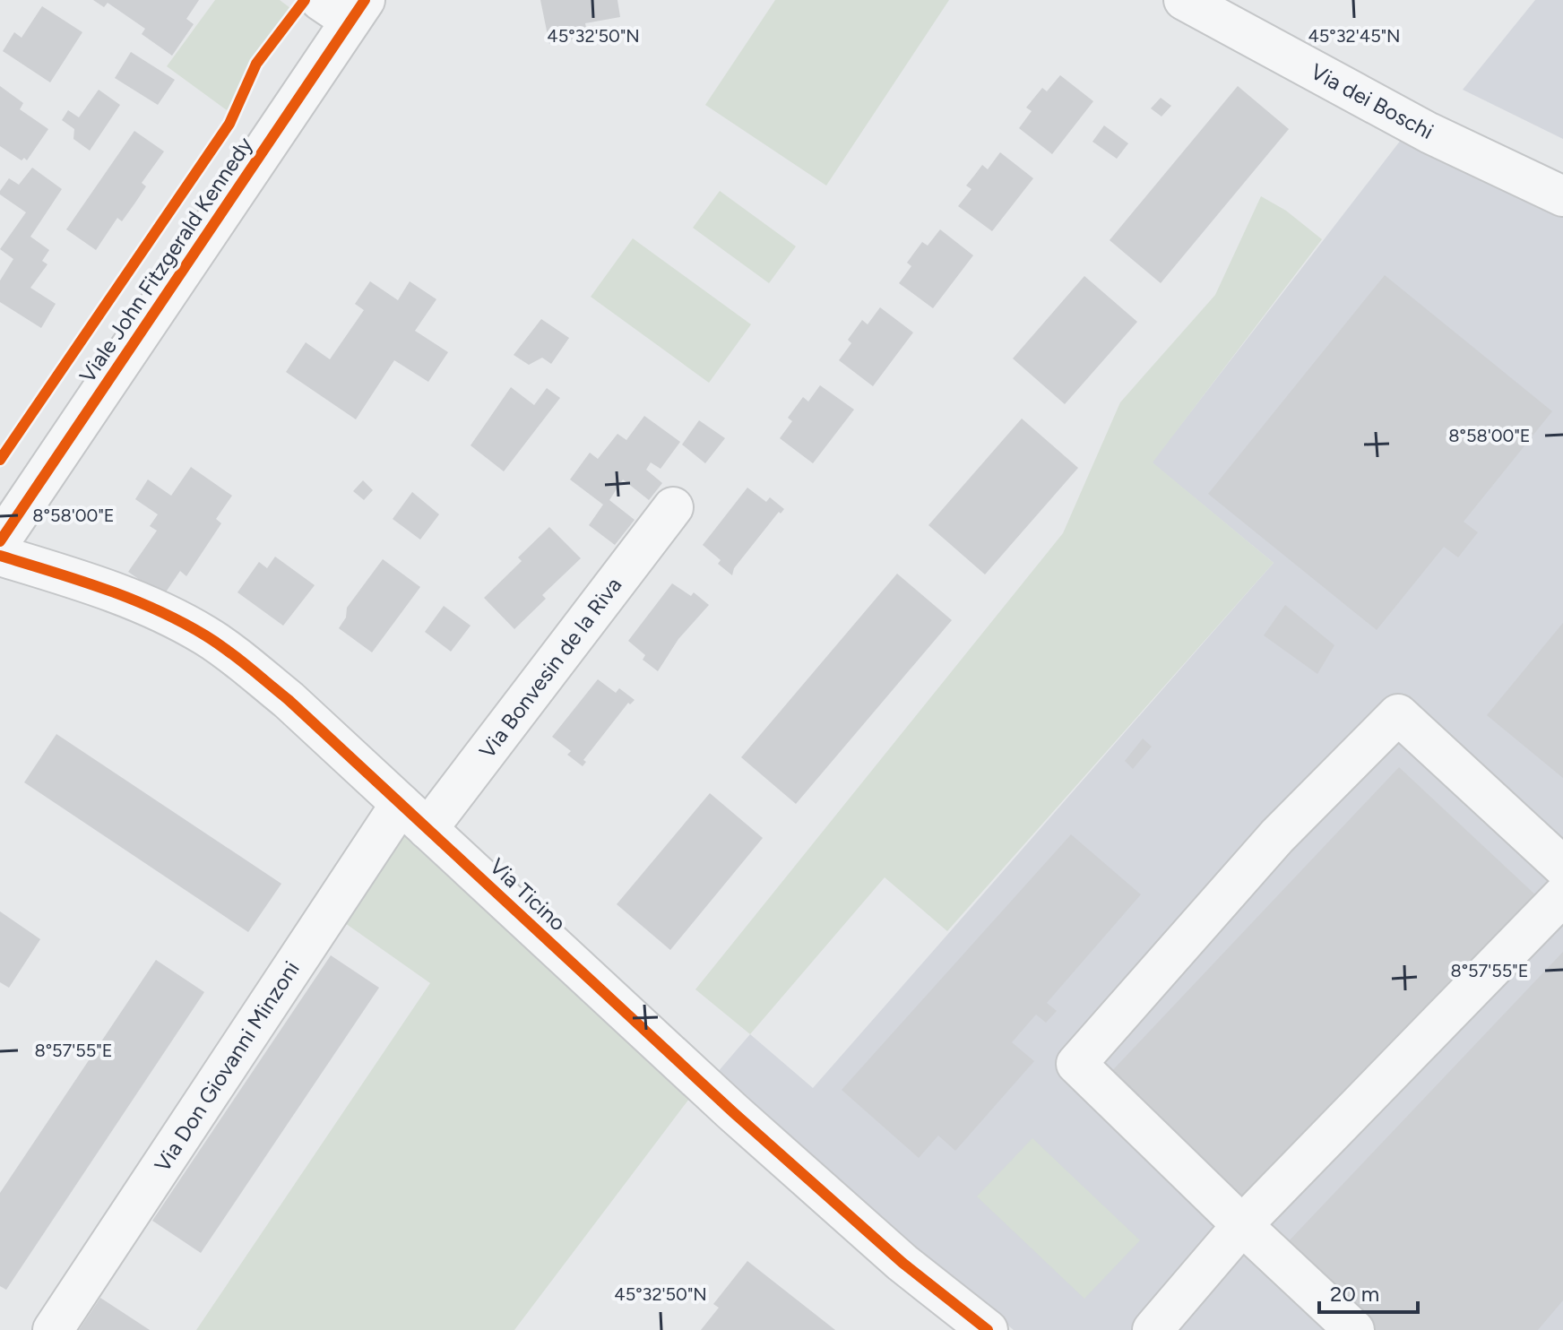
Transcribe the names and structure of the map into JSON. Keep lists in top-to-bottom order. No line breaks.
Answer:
{"streets":{"street":["Via dei Boschi","Viale John Fitzgerald Kennedy","Via Bonvesin de la Riva","Via Ticino","Via Don Giovanni Minzoni"]},"crossings":[["Via Bonvesin de la Riva","Via Ticino"],["Via Bonvesin de la Riva","Via Don Giovanni Minzoni"],["Via Ticino","Via Don Giovanni Minzoni"]],"scale_bar":"20 m","coordinates":["45°32'50\"N","45°32'45\"N","8°58'00\"E","8°57'55\"E"]}
